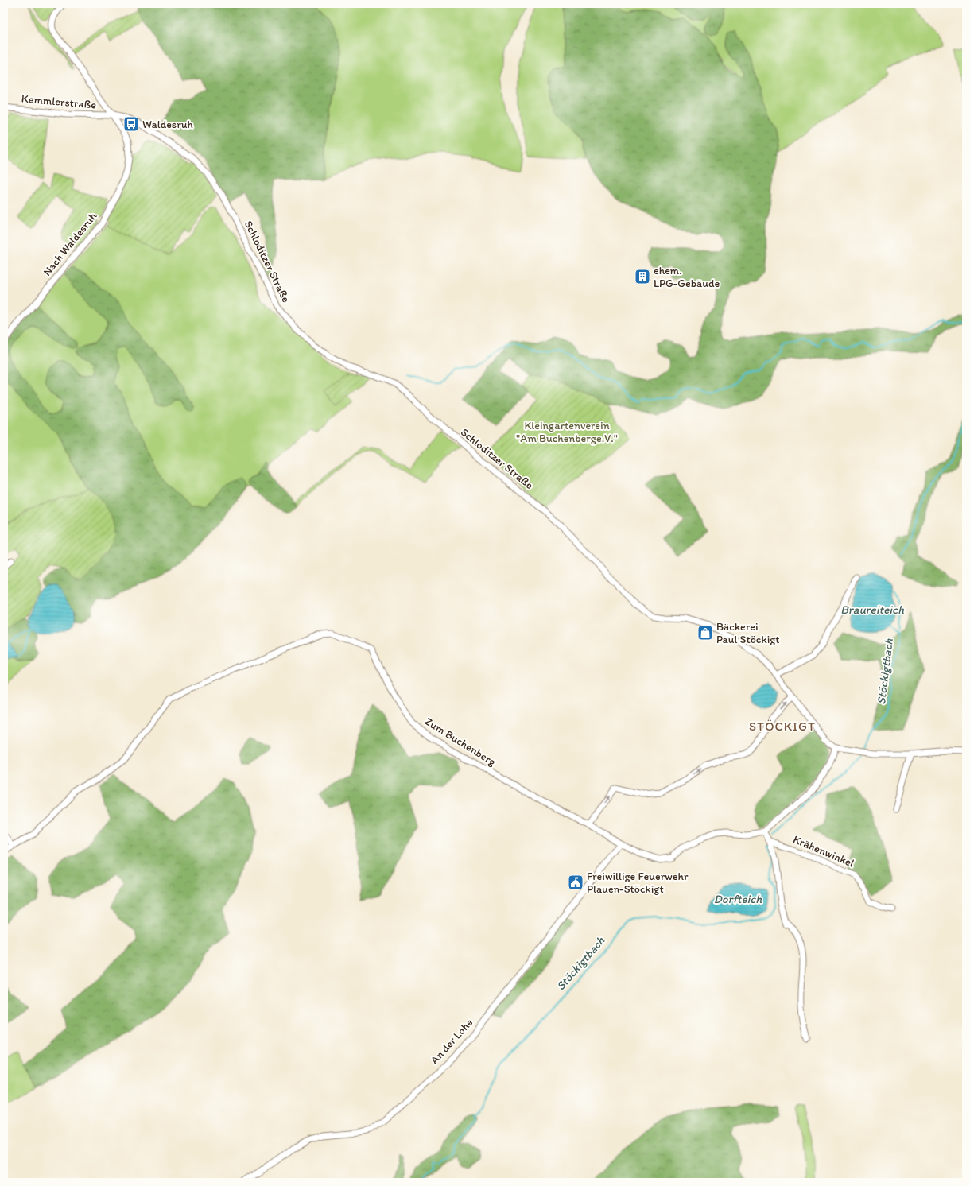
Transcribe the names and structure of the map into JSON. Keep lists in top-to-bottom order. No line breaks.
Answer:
{"streets":{"street":["Kemmlerstraße","Nach Waldesruh","Schloditzer Straße","Zum Buchenberg","Krähenwinkel","An der Lohe"]},"crossings":[["Kemmlerstraße","Nach Waldesruh"],["Kemmlerstraße","Schloditzer Straße"],["Nach Waldesruh","Schloditzer Straße"],["Zum Buchenberg","An der Lohe"]],"districts":["STÖCKIGT"],"water":["Braureiteich","Stöckigtbach","Dorfteich"],"parks":["Kleingartenverein \"Am Buchenberge.V.\""],"places":{"bus stop":["Waldesruh"],"building":["ehem. LPG-Gebäude"],"shop":["Bäckerei Paul Stöckigt"],"public building":["Freiwillige Feuerwehr Plauen-Stöckigt"]}}
